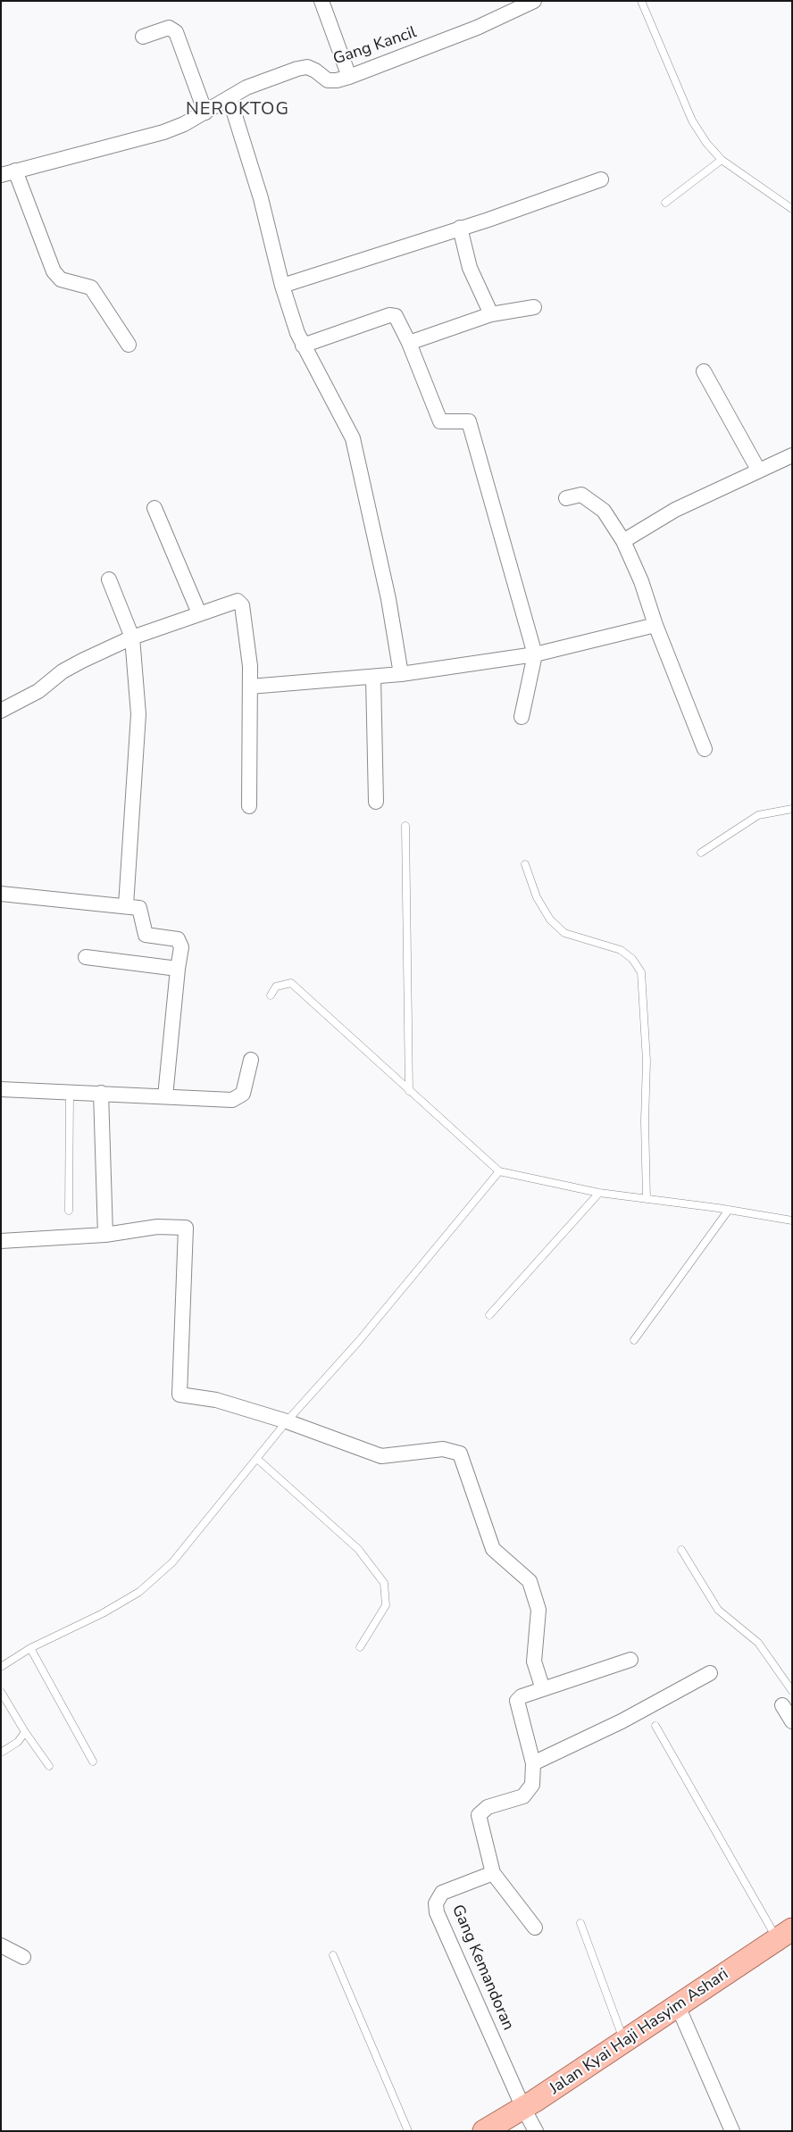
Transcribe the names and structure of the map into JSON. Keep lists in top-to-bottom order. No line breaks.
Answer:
{"streets":{"main road":["Jalan Kyai Haji Hasyim Ashari"],"street":["Gang Kancil","Gang Kemandoran"]},"crossings":[["Gang Kemandoran","Jalan Kyai Haji Hasyim Ashari"]],"districts":["NEROKTOG"]}
